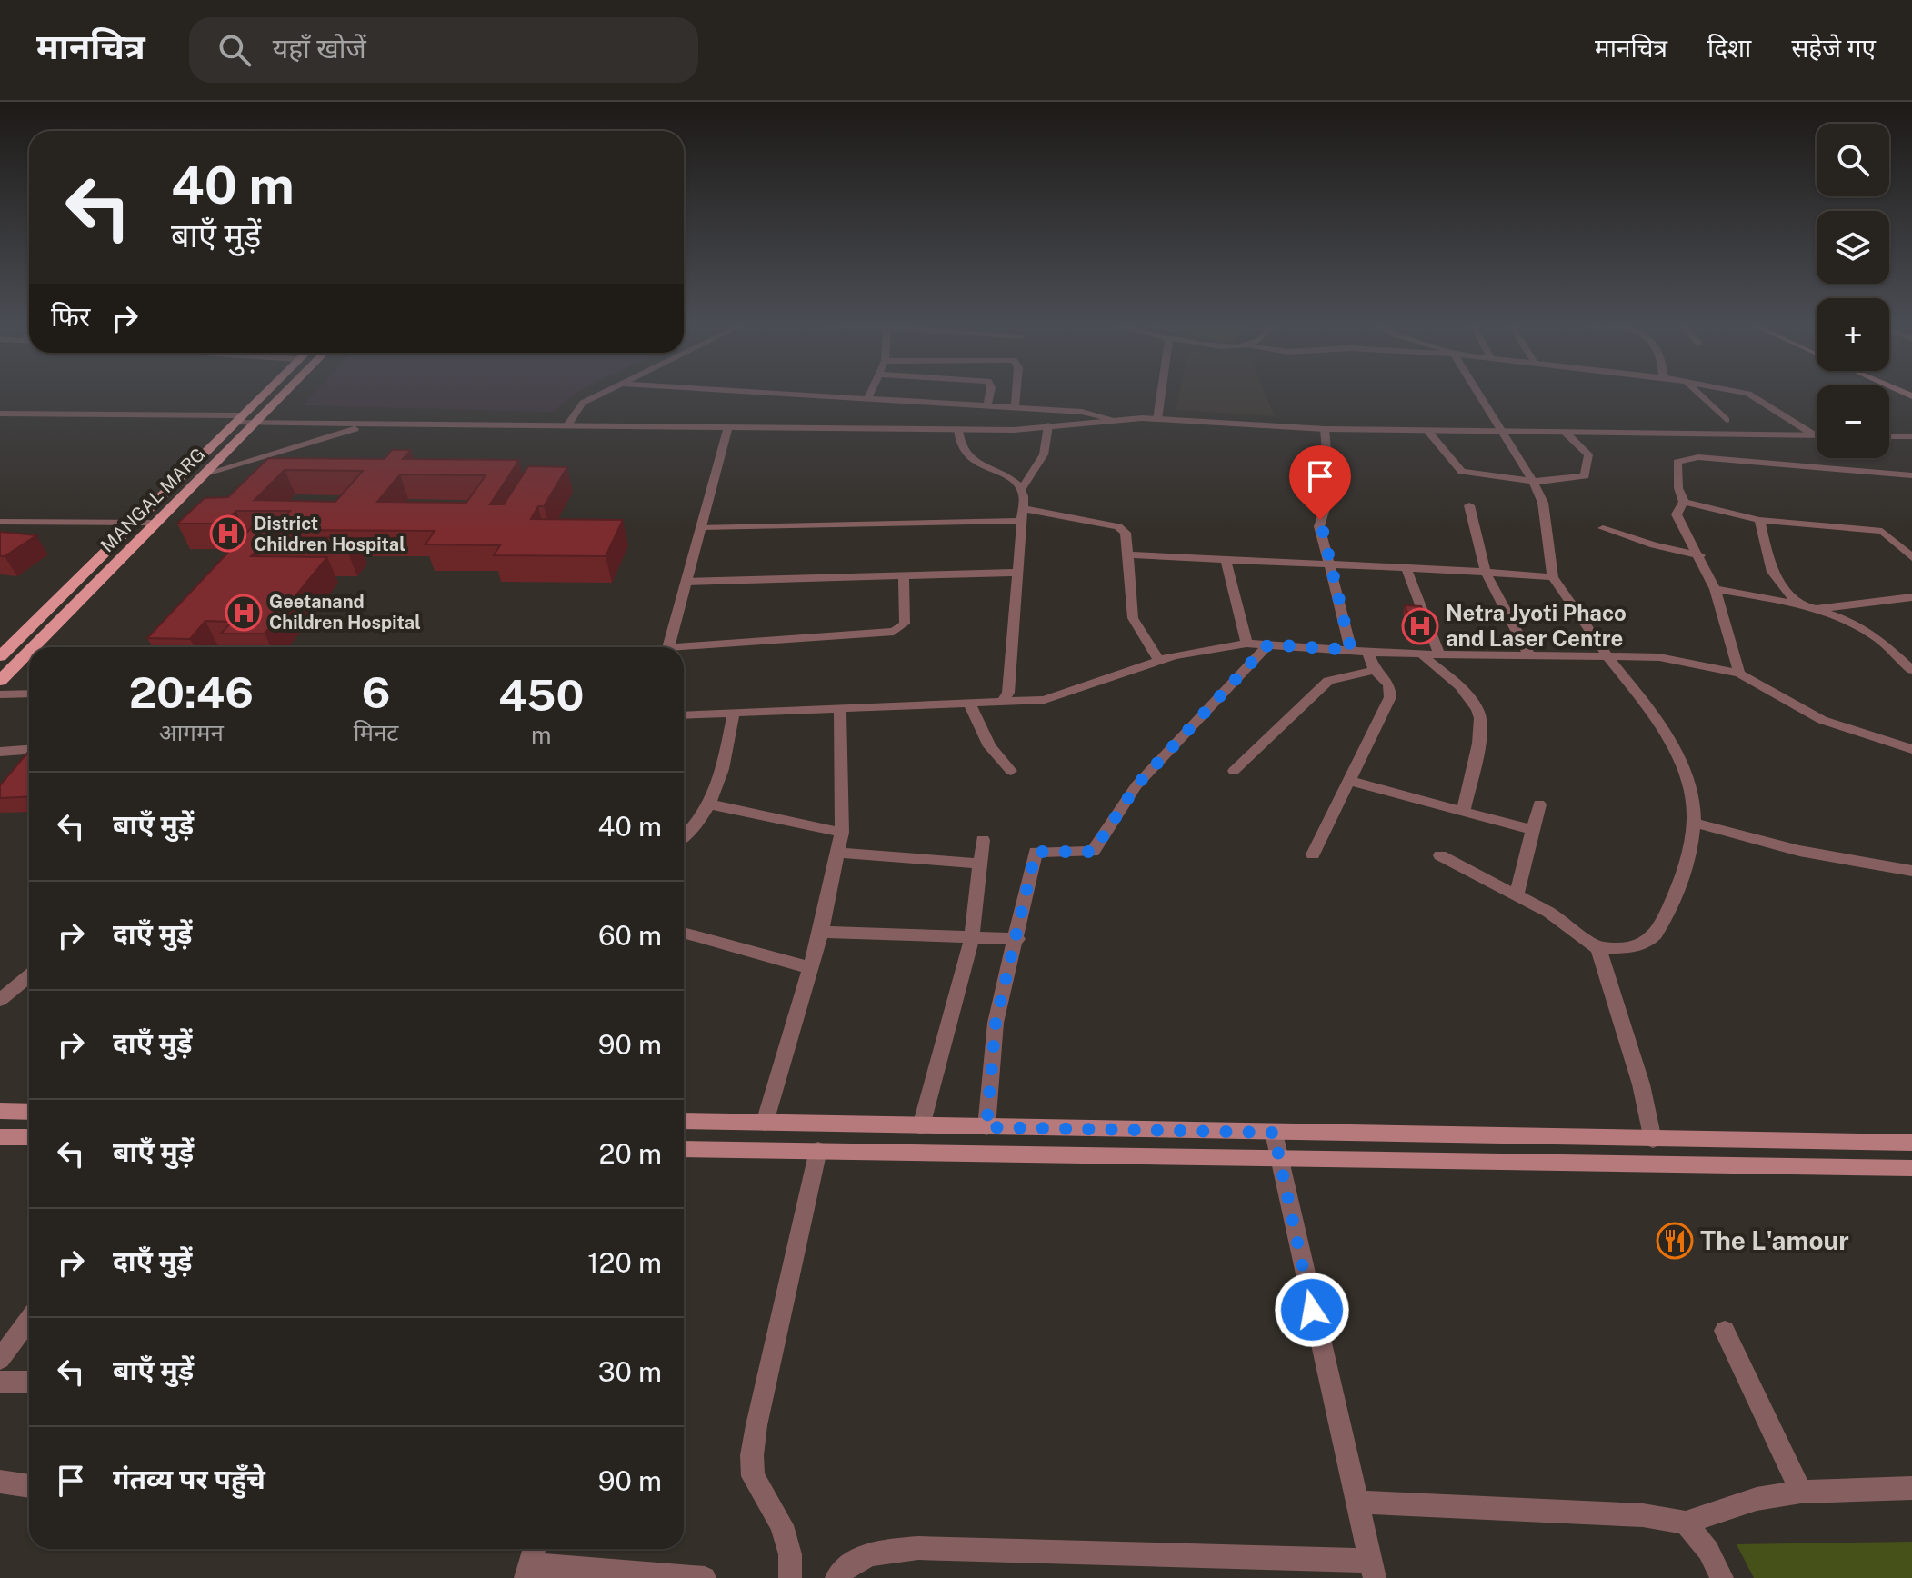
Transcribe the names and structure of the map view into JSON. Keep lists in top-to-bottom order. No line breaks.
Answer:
{"streets":{"main road":["MANGAL MARG"]},"places":{"hospital":["District Children Hospital","Geetanand Children Hospital","Netra Jyoti Phaco and Laser Centre"],"restaurant":["The L'amour"]},"page":{"header":"मानचित्र","search":"यहाँ खोजें","nav":["मानचित्र","दिशा","सहेजे गए"],"map_buttons":["+","−"],"turn":["40 m","बाएँ मुड़ें"],"then":"फिर","eta":["20:46","आगमन","6","मिनट","450","m"],"list":[{"name":"बाएँ मुड़ें","value":"40 m"},{"name":"दाएँ मुड़ें","value":"60 m"},{"name":"दाएँ मुड़ें","value":"90 m"},{"name":"बाएँ मुड़ें","value":"20 m"},{"name":"दाएँ मुड़ें","value":"120 m"},{"name":"बाएँ मुड़ें","value":"30 m"},{"name":"गंतव्य पर पहुँचे","value":"90 m"}]}}
